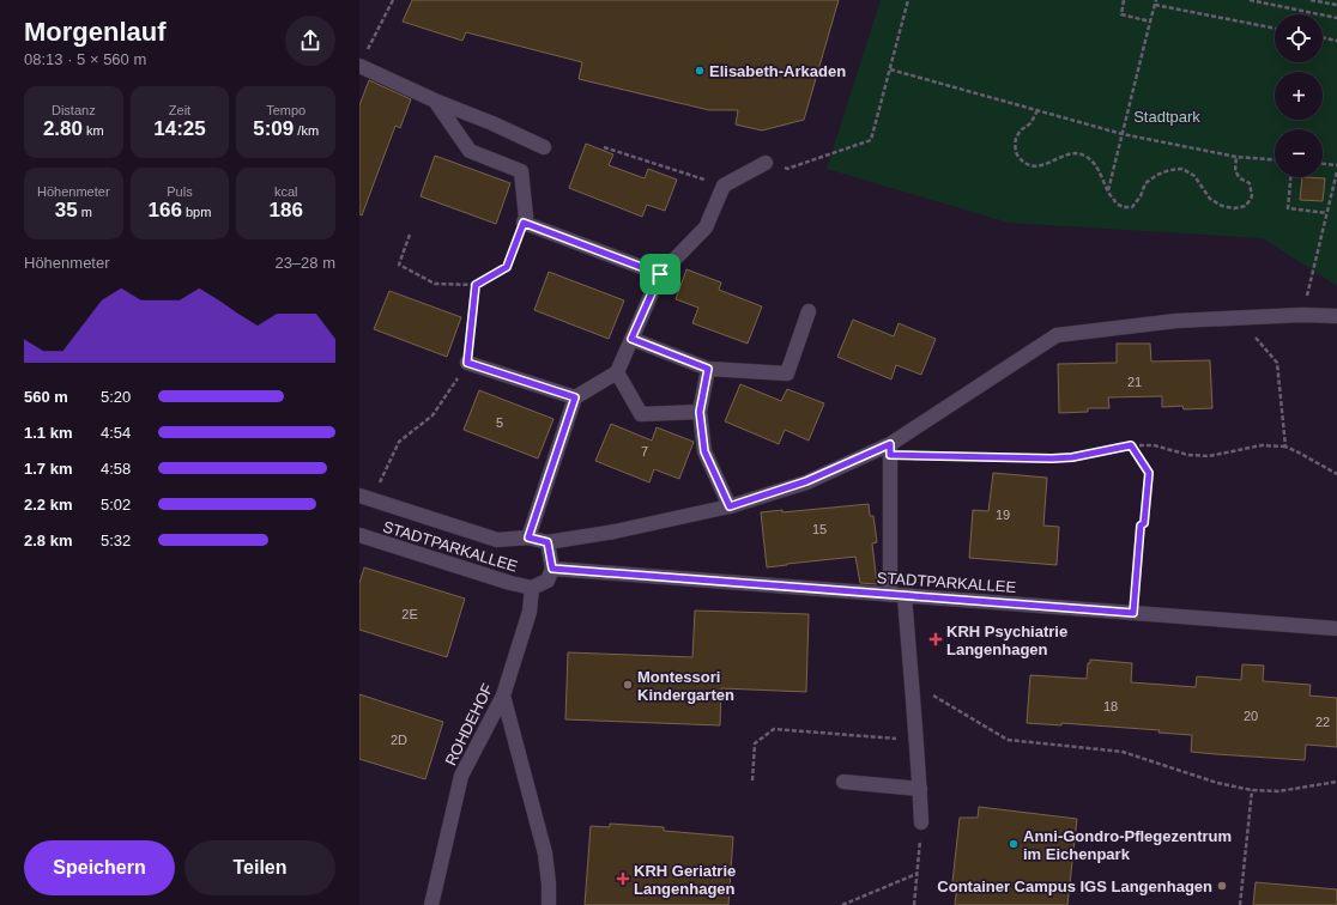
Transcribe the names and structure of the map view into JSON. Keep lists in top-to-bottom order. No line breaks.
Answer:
{"streets":{"street":["STADTPARKALLEE","ROHDEHOF"]},"crossings":[["STADTPARKALLEE","ROHDEHOF"]],"parks":["Stadtpark"],"places":{"other":["Elisabeth-Arkaden","Montessori Kindergarten","Anni-Gondro-Pflegezentrum im Eichenpark","Container Campus IGS Langenhagen"],"health":["KRH Psychiatrie Langenhagen","KRH Geriatrie Langenhagen"]},"house_numbers":["21","5","7","19","15","2E","18","20","22","2D"],"page":{"heading":["Morgenlauf","08:13 · 5 × 560 m"],"map_buttons":["+","−"],"stats":[["Distanz","2.80 km"],["Zeit","14:25"],["Tempo","5:09 /km"],["Höhenmeter","35 m"],["Puls","166 bpm"],["kcal","186"]],"chart":["Höhenmeter","23–28 m"],"list":[{"name":"560 m","note":"5:20"},{"name":"1.1 km","note":"4:54"},{"name":"1.7 km","note":"4:58"},{"name":"2.2 km","note":"5:02"},{"name":"2.8 km","note":"5:32"}],"buttons":["Speichern","Teilen"]}}
